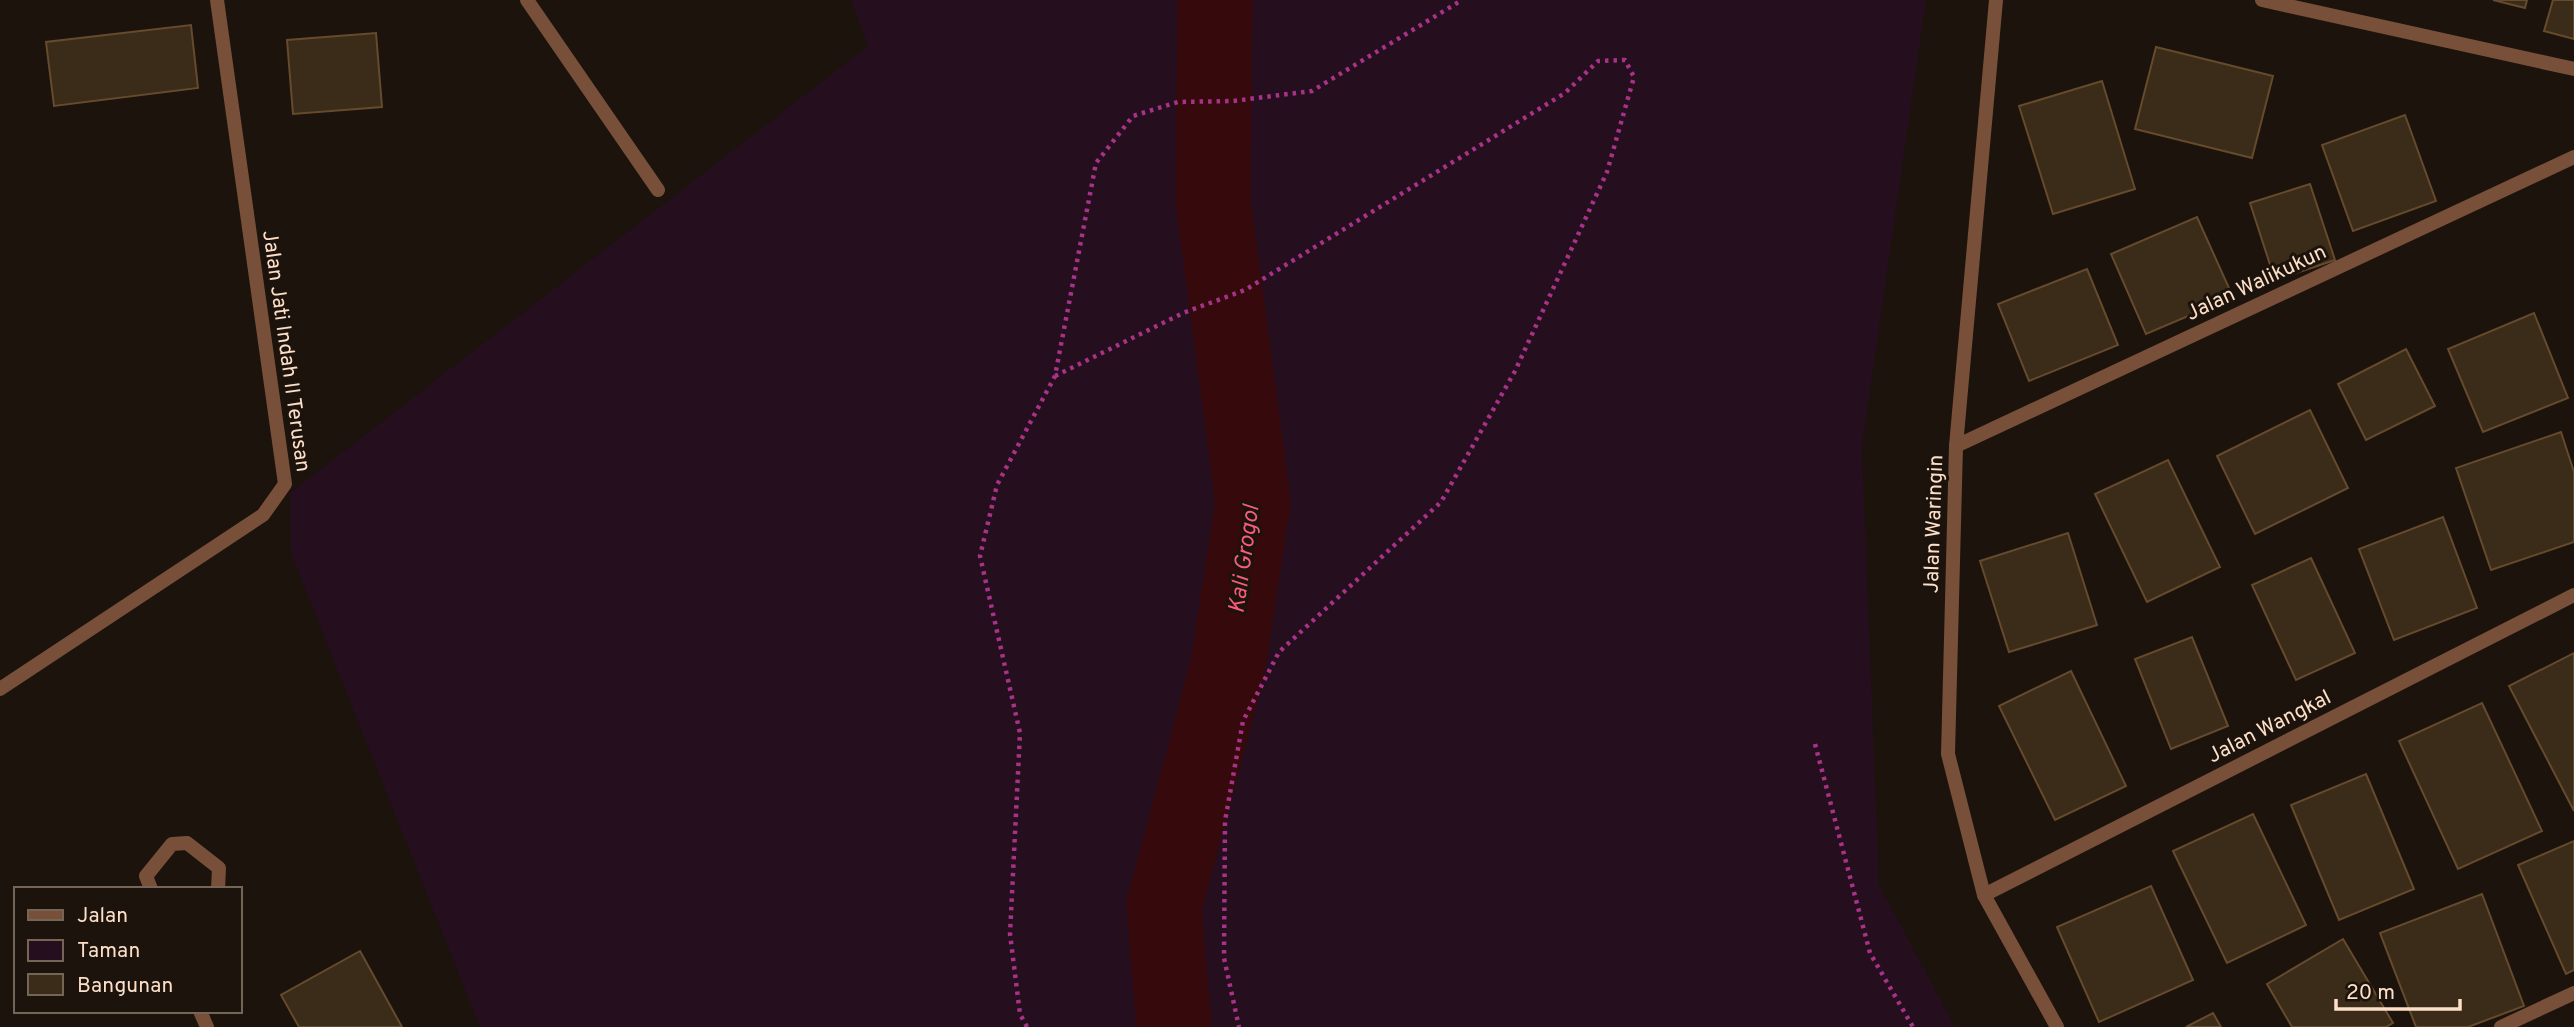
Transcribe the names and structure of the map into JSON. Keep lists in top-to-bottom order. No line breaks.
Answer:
{"streets":{"street":["Jalan Walikukun","Jalan Jati Indah II Terusan","Jalan Waringin","Jalan Wangkal"]},"crossings":[["Jalan Walikukun","Jalan Waringin"],["Jalan Waringin","Jalan Wangkal"]],"water":["Kali Grogol"],"legend":["Jalan","Taman","Bangunan"],"scale_bar":"20 m"}
